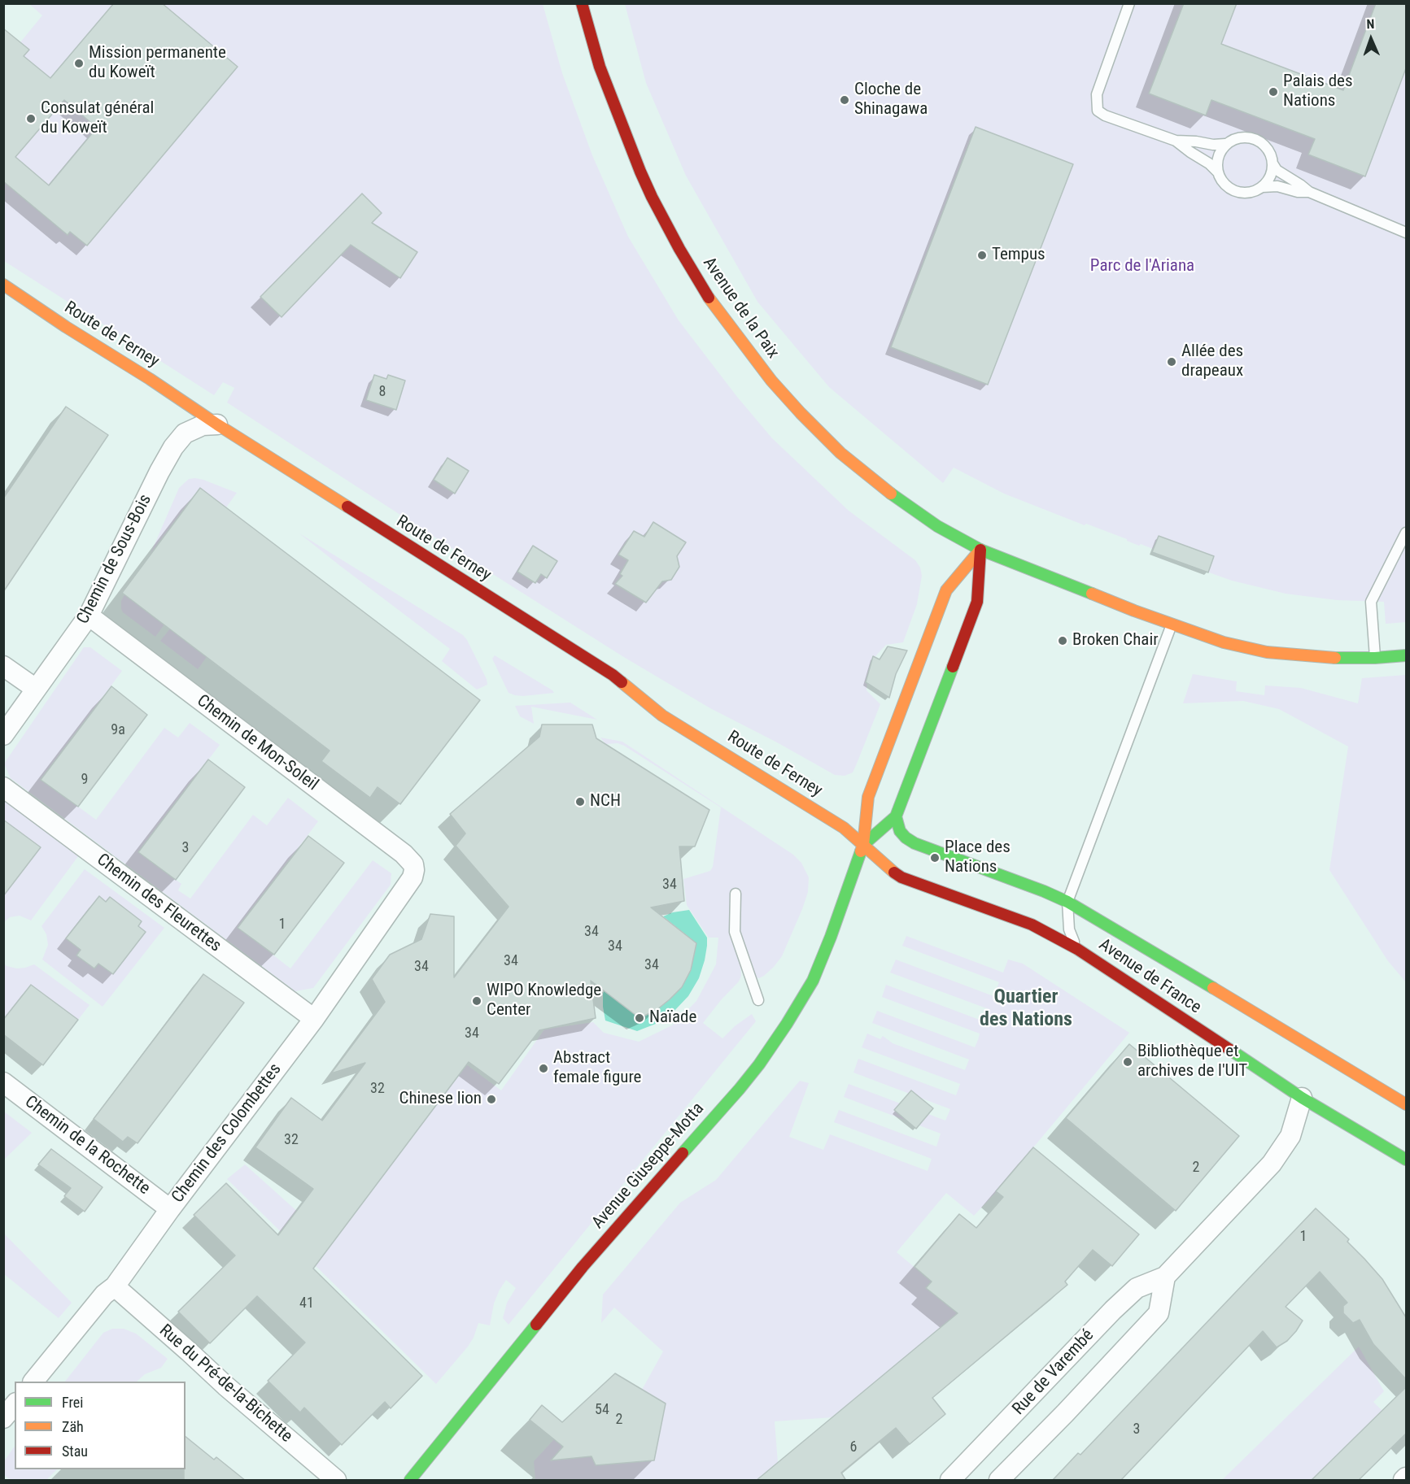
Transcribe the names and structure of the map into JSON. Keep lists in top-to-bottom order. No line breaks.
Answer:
{"streets":{"main road":["Avenue de la Paix","Route de Ferney","Avenue de France","Avenue Giuseppe-Motta"],"street":["Chemin de Sous-Bois","Chemin de Mon-Soleil","Chemin des Fleurettes","Chemin des Colombettes","Chemin de la Rochette","Rue de Varembé","Rue du Pré-de-la-Bichette"]},"crossings":[["Route de Ferney","Chemin de Sous-Bois"],["Route de Ferney","Avenue de France"],["Route de Ferney","Avenue Giuseppe-Motta"],["Chemin de Sous-Bois","Chemin de Mon-Soleil"],["Chemin de Mon-Soleil","Chemin des Colombettes"],["Chemin des Fleurettes","Chemin des Colombettes"],["Avenue de France","Avenue Giuseppe-Motta"],["Avenue de France","Rue de Varembé"],["Chemin des Colombettes","Chemin de la Rochette"],["Chemin des Colombettes","Rue du Pré-de-la-Bichette"]],"districts":["Quartier des Nations"],"parks":["Parc de l'Ariana"],"places":["Mission permanente du Koweït","Palais des Nations","Cloche de Shinagawa","Consulat général du Koweït","Tempus","Allée des drapeaux","Broken Chair","NCH","Place des Nations","WIPO Knowledge Center","Naïade","Bibliothèque et archives de l'UIT","Abstract female figure","Chinese lion"],"house_numbers":["8","9a","9","3","34","1","34","34","34","34","34","34","32","32","2","1","41","54","2","3","6"],"legend":["Frei","Zäh","Stau"],"north":"top"}
